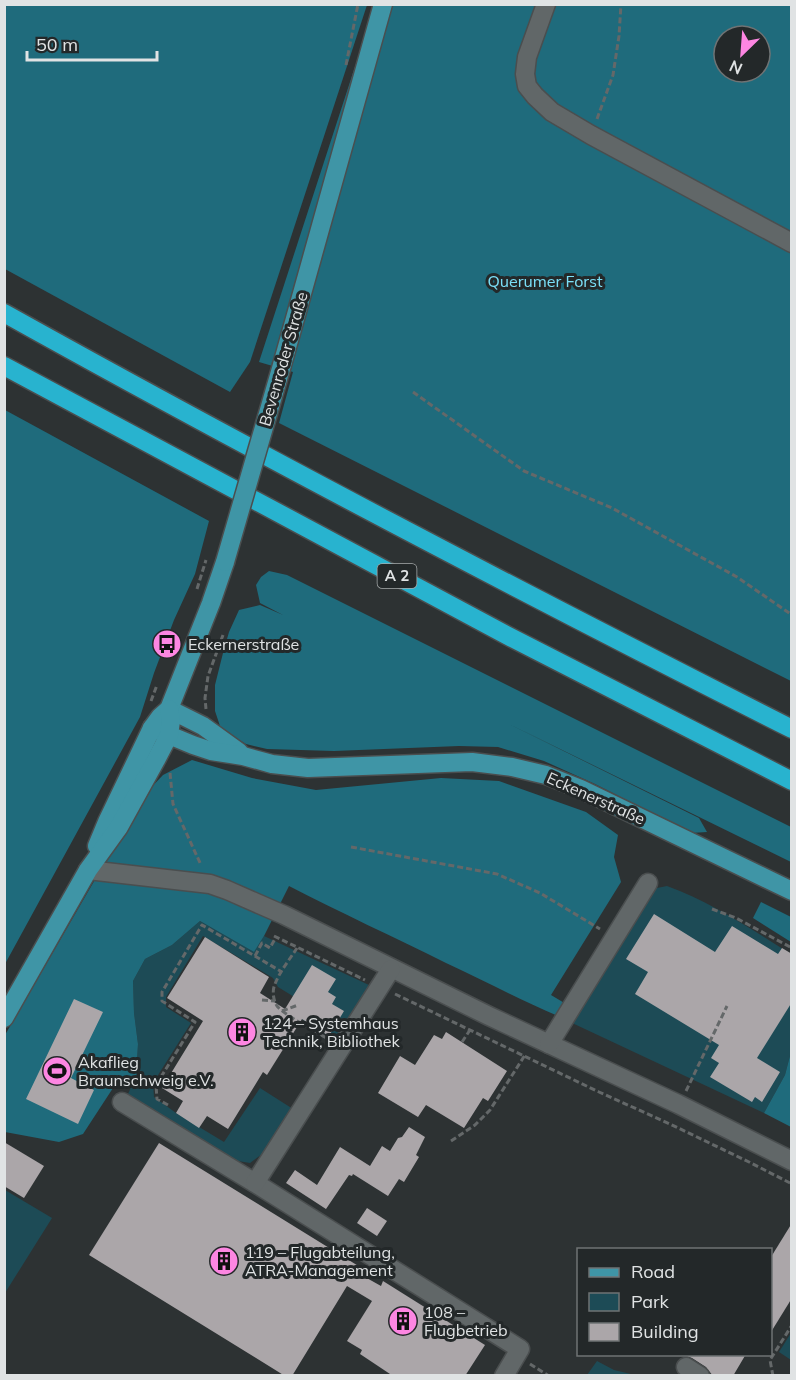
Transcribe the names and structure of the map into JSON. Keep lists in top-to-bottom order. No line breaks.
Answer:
{"streets":{"highway":["A 2"],"main road":["Bevenroder Straße","Eckenerstraße"]},"crossings":[["Bevenroder Straße","Eckenerstraße"]],"parks":["Querumer Forst"],"places":{"bus stop":["Eckernerstraße"],"building":["124 – Systemhaus Technik, Bibliothek","119 – Flugabteilung, ATRA-Management","108 – Flugbetrieb"],"sports":["Akaflieg Braunschweig e.V."]},"legend":["Road","Park","Building"],"scale_bar":"50 m","north":"bottom left"}
